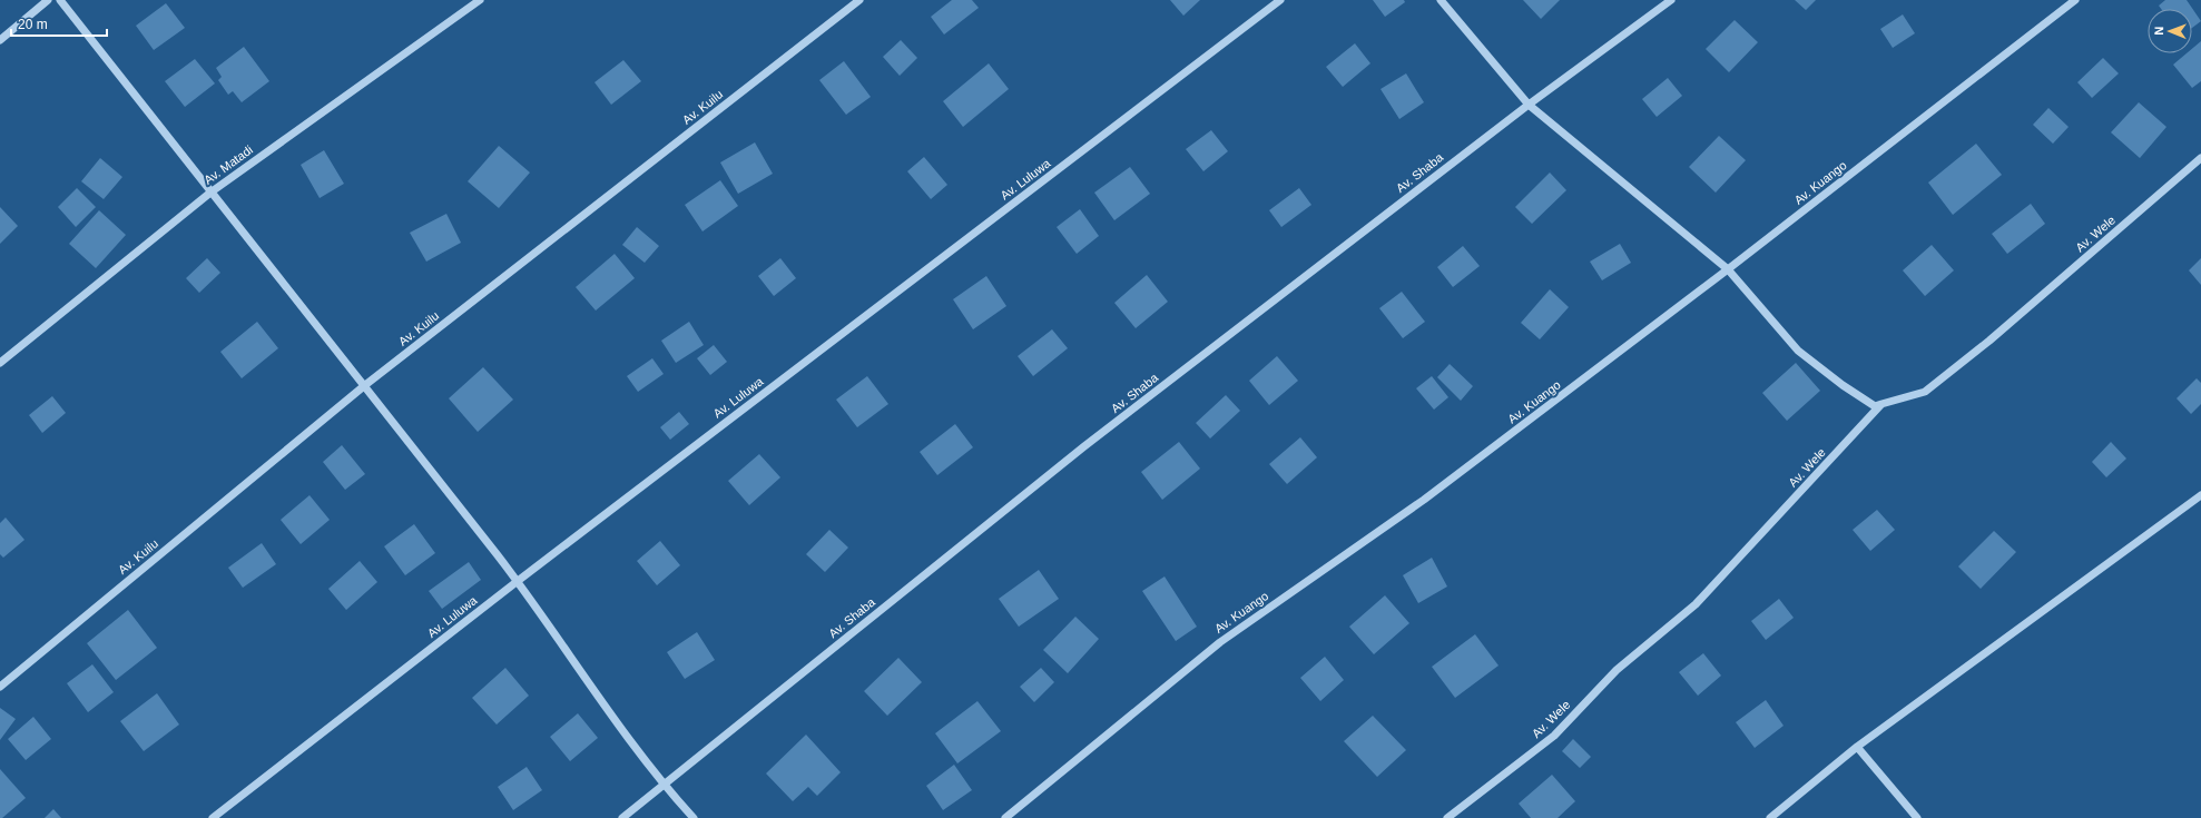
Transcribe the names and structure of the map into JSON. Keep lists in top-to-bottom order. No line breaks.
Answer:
{"streets":{"street":["Av. Kuilu","Av. Matadi","Av. Shaba","Av. Luluwa","Av. Kuango","Av. Wele"]},"scale_bar":"20 m","north":"left"}
